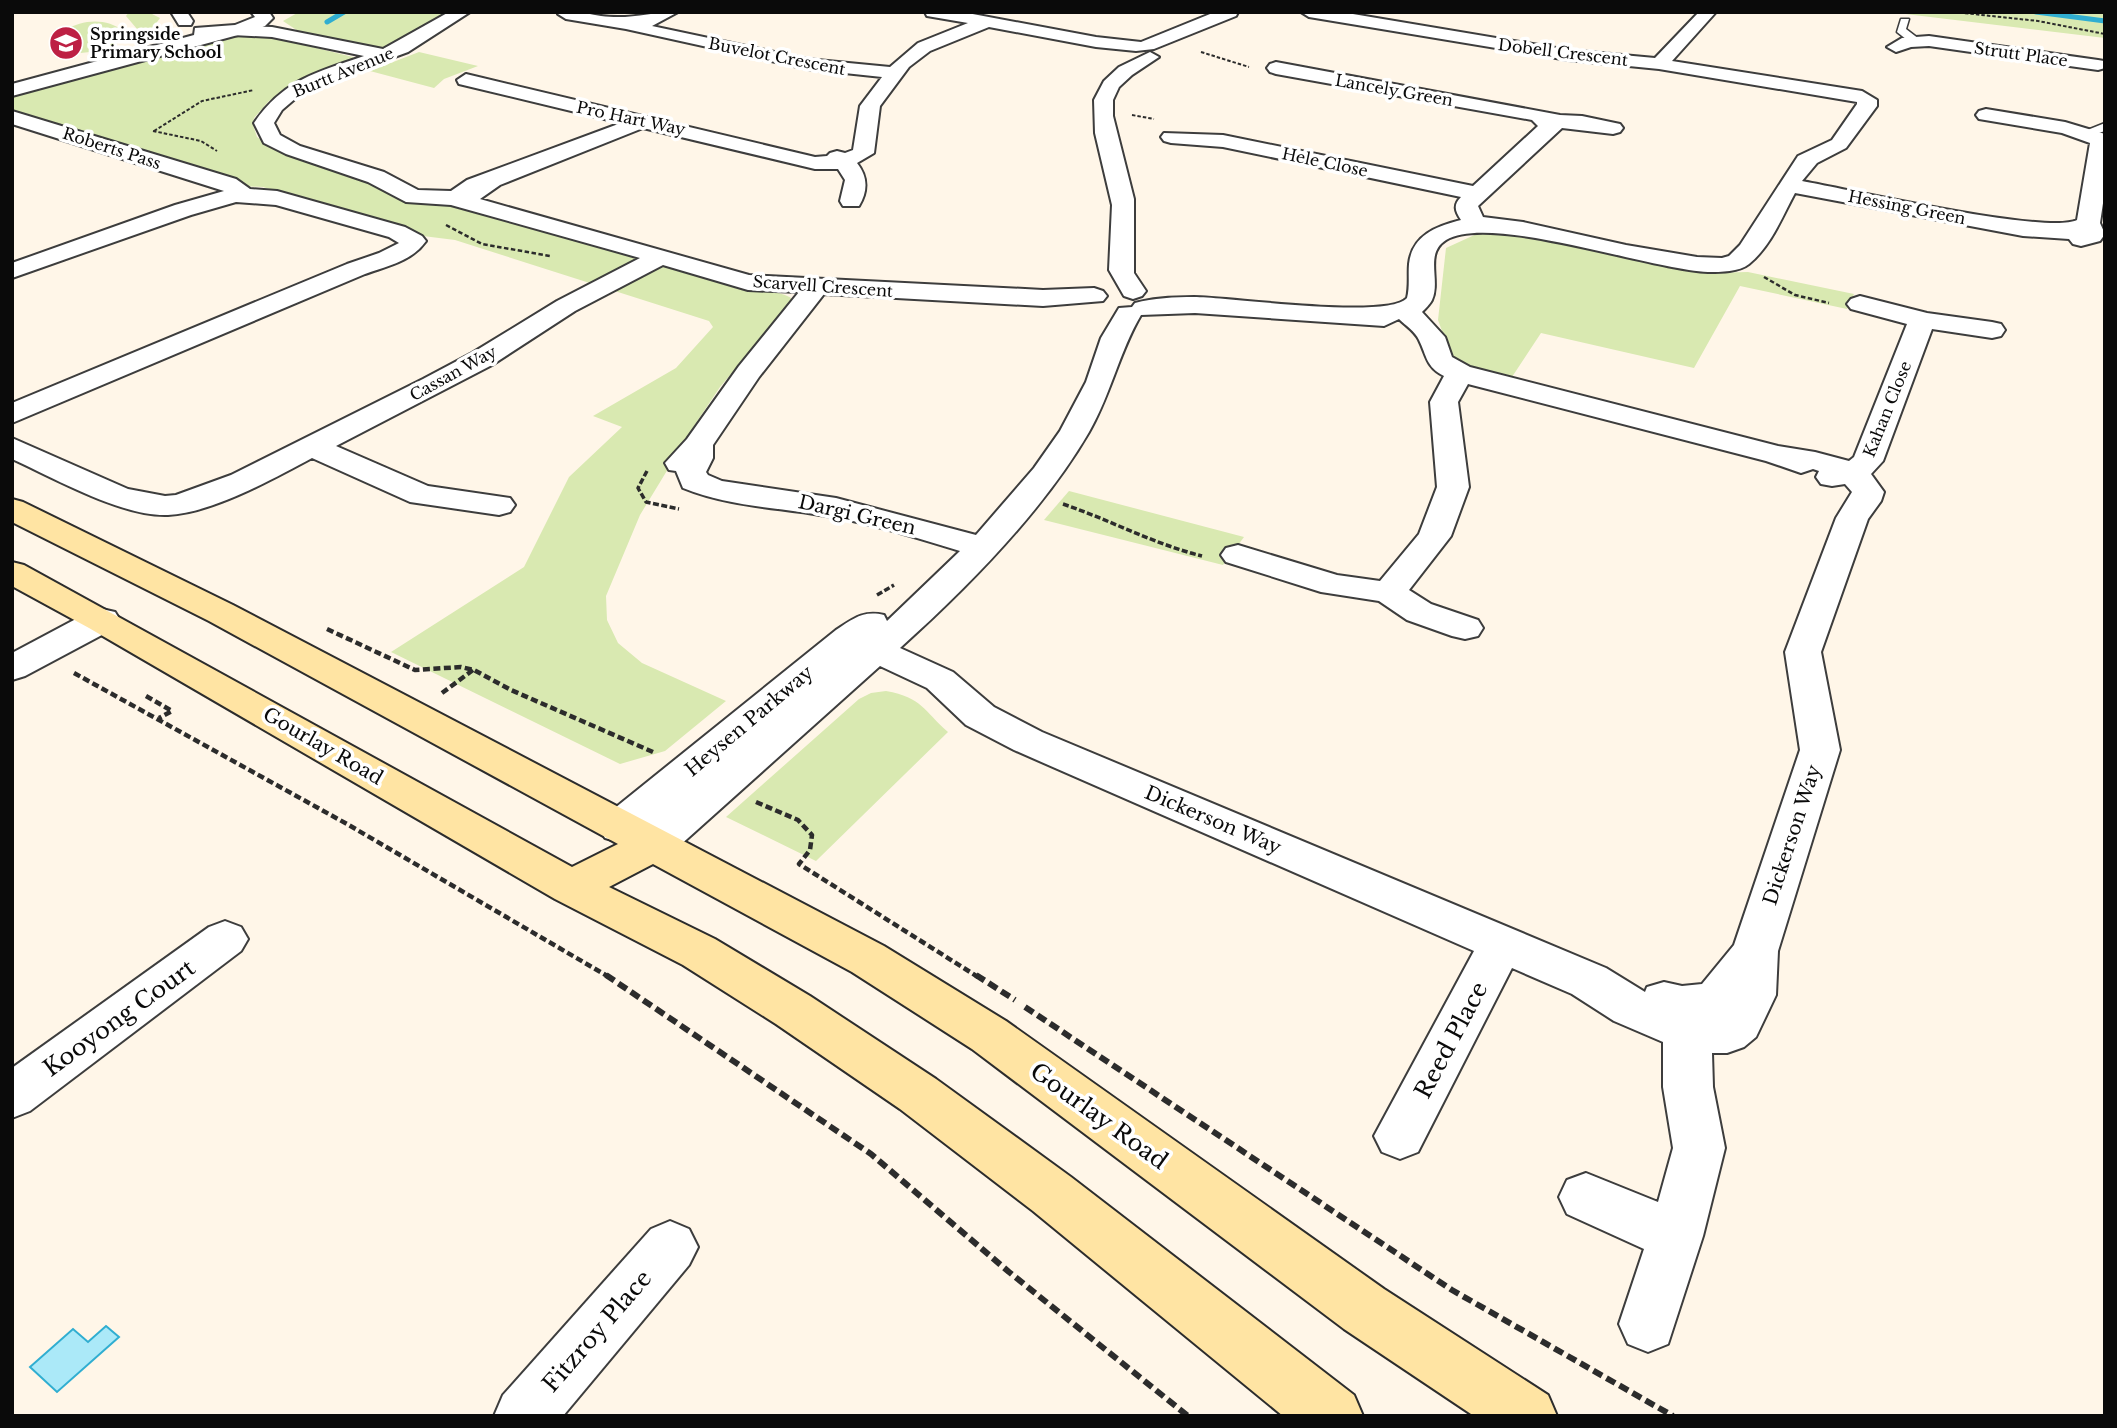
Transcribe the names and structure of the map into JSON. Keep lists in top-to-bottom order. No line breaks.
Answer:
{"streets":{"main road":["Gourlay Road"],"street":["Dobell Crescent","Strutt Place","Buvelot Crescent","Burtt Avenue","Lancely Green","Pro Hart Way","Roberts Pass","Hele Close","Hessing Green","Scarvell Crescent","Cassan Way","Kahan Close","Dargi Green","Heysen Parkway","Dickerson Way","Kooyong Court","Reed Place","Fitzroy Place"]},"crossings":[["Dobell Crescent","Hessing Green"],["Burtt Avenue","Scarvell Crescent"],["Scarvell Crescent","Cassan Way"],["Scarvell Crescent","Dargi Green"],["Scarvell Crescent","Heysen Parkway"],["Kahan Close","Dickerson Way"],["Dargi Green","Heysen Parkway"],["Heysen Parkway","Gourlay Road"],["Heysen Parkway","Dickerson Way"],["Dickerson Way","Reed Place"]],"places":{"school or university":["Springside Primary School"]}}
